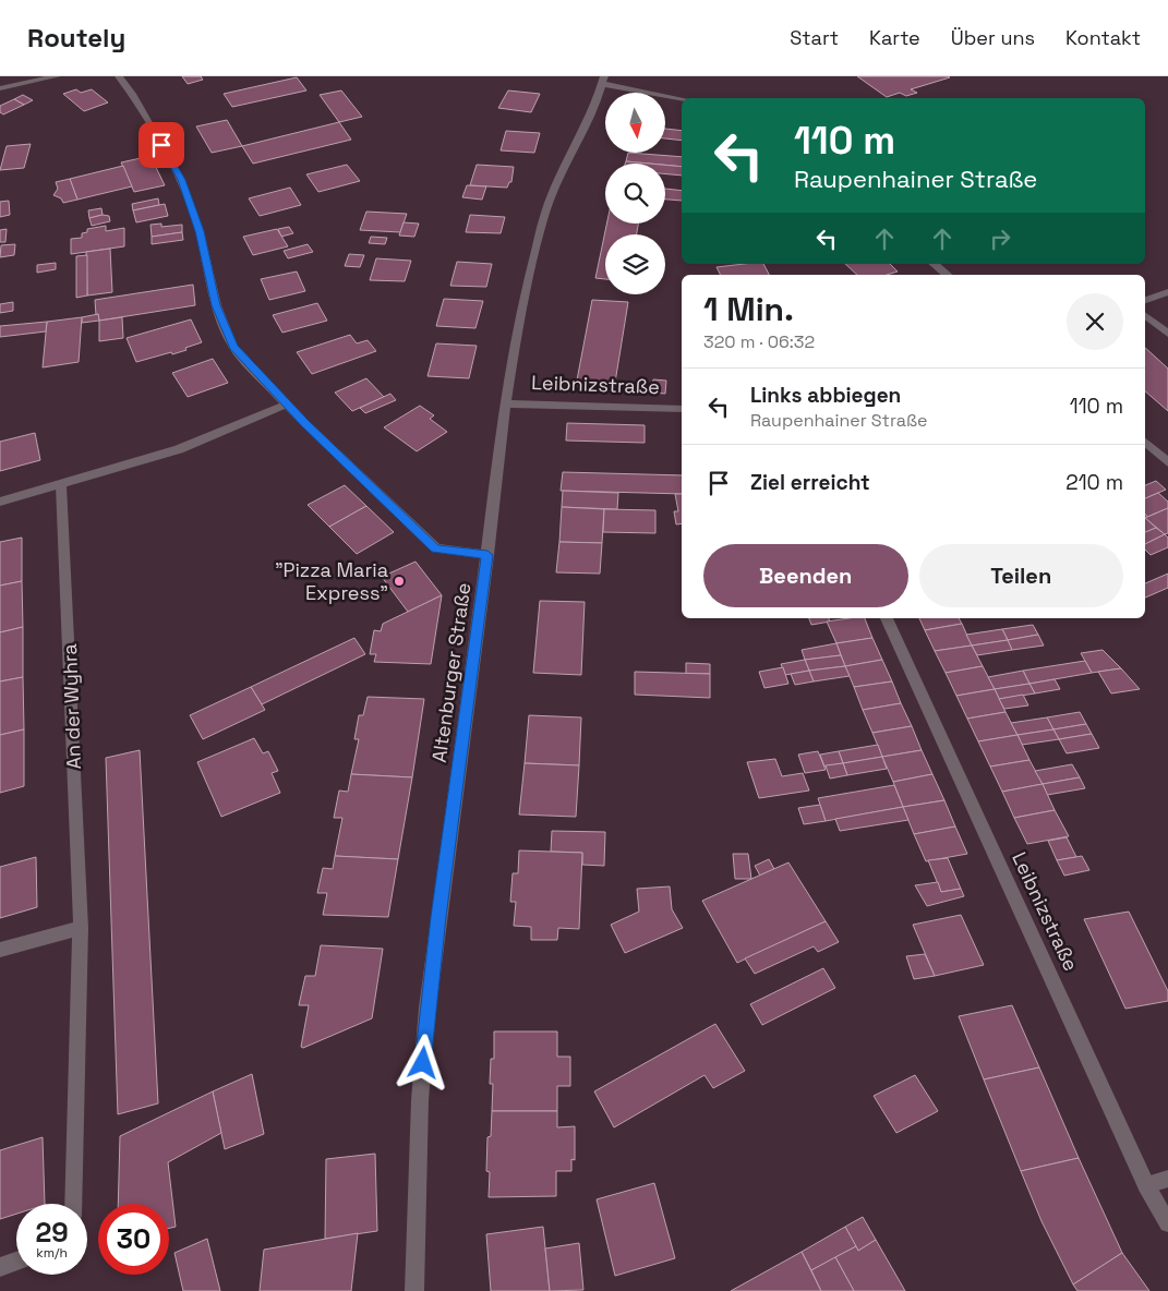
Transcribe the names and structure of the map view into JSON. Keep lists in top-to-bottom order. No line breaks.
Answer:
{"streets":{"street":["Leibnizstraße","Altenburger Straße","An der Wyhra"]},"crossings":[["Leibnizstraße","Altenburger Straße"]],"places":["\"Pizza Maria Express\""],"north":"bottom","page":{"header":"Routely","nav":["Start","Karte","Über uns","Kontakt"],"turn":["110 m","Raupenhainer Straße"],"heading":["1 Min.","320 m · 06:32"],"list":[{"name":"Links abbiegen","note":"Raupenhainer Straße","value":"110 m"},{"name":"Ziel erreicht","value":"210 m"}],"buttons":["Beenden","Teilen"],"speed":"29 km/h","limit":"30"}}
